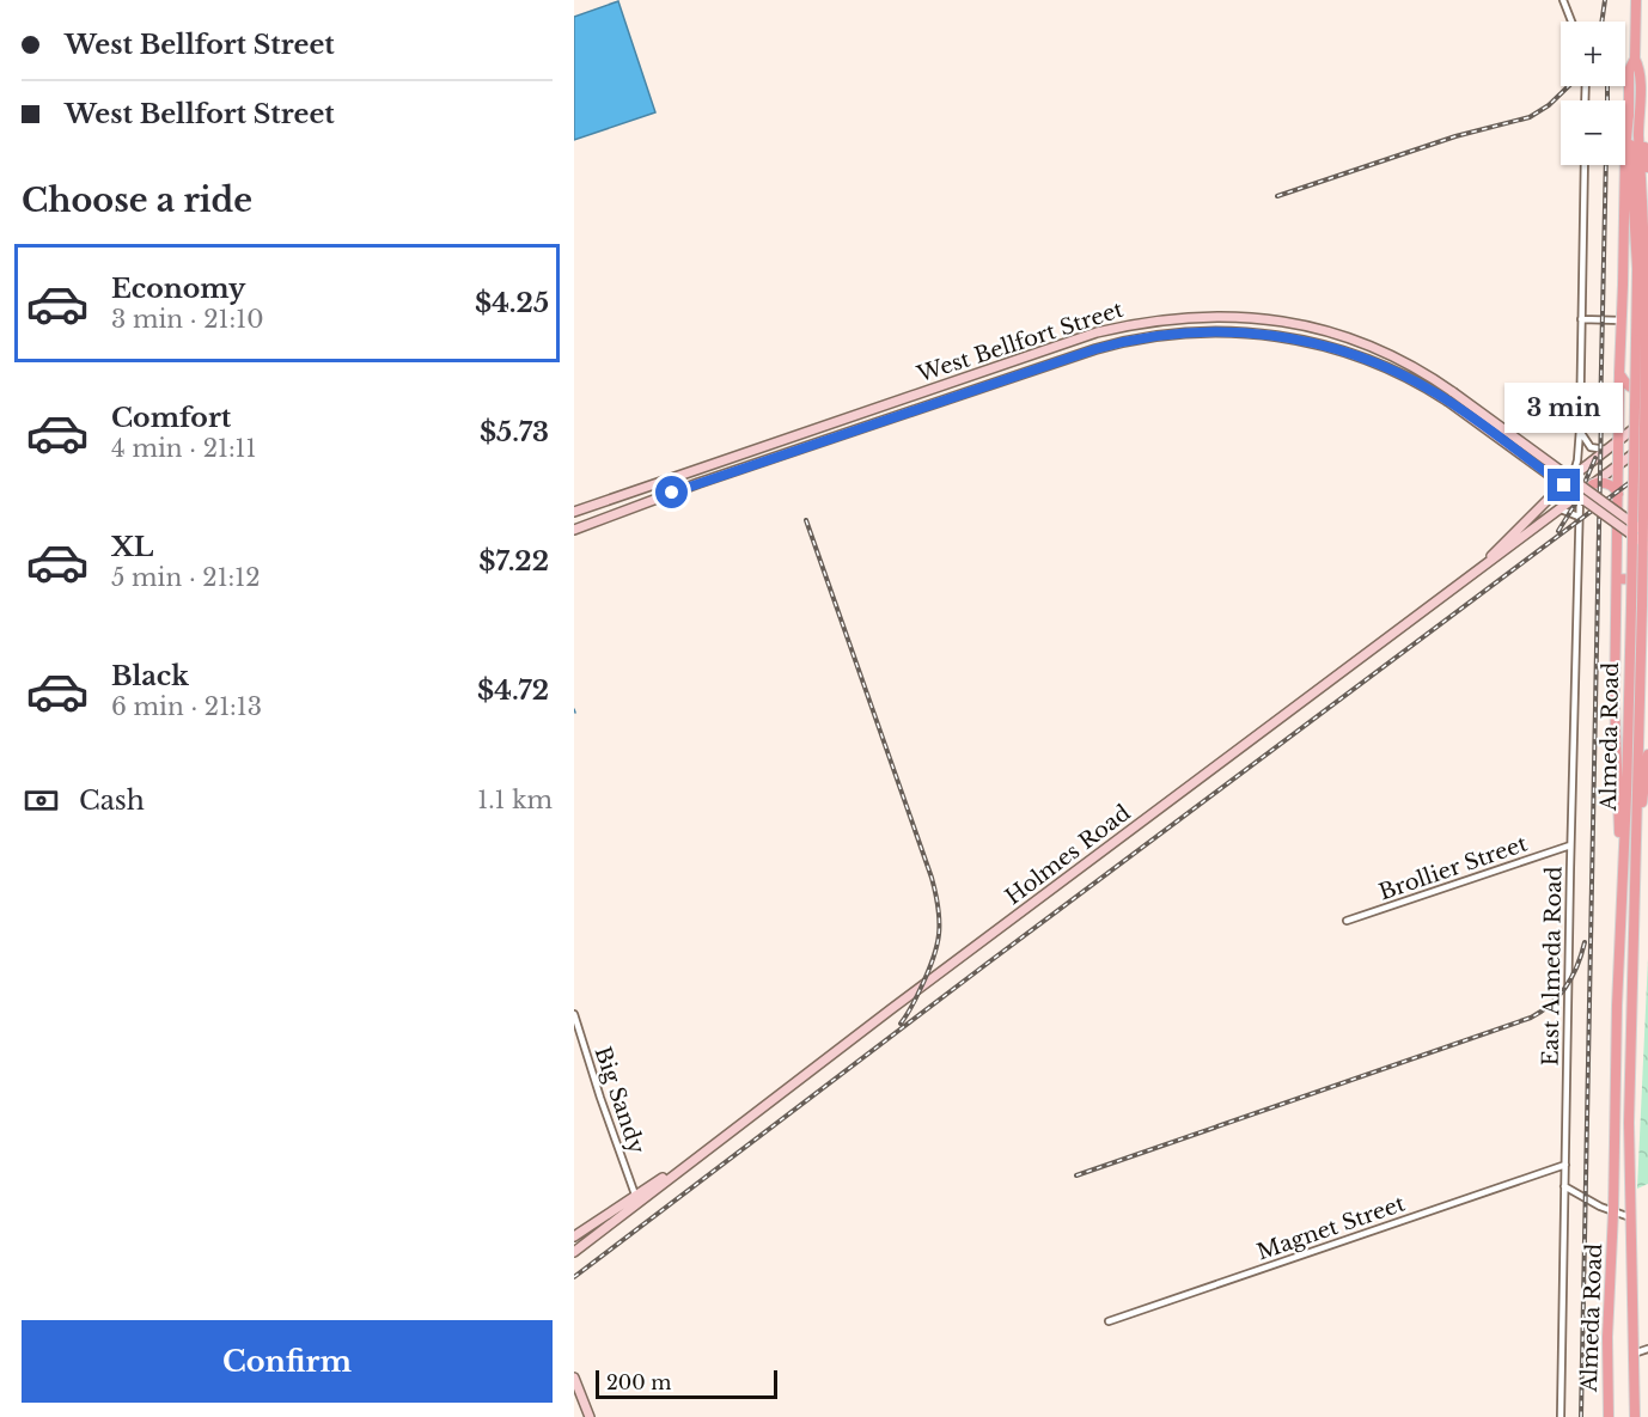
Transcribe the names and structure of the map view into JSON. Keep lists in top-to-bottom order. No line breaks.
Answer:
{"streets":{"main road":["West Bellfort Street","Almeda Road","Holmes Road"],"street":["Brollier Street","East Almeda Road","Big Sandy","Magnet Street"]},"crossings":[["Holmes Road","East Almeda Road"],["Holmes Road","Big Sandy"],["Brollier Street","East Almeda Road"],["East Almeda Road","Magnet Street"]],"scale_bar":"200 m","page":{"banner":["West Bellfort Street","West Bellfort Street"],"map_buttons":["+","−"],"heading":"Choose a ride","list":[{"name":"Economy","note":"3 min · 21:10","value":"$4.25"},{"name":"Comfort","note":"4 min · 21:11","value":"$5.73"},{"name":"XL","note":"5 min · 21:12","value":"$7.22"},{"name":"Black","note":"6 min · 21:13","value":"$4.72"}],"bubble":"3 min","pay":["Cash","1.1 km"],"buttons":"Confirm","scale":"200 m"}}
